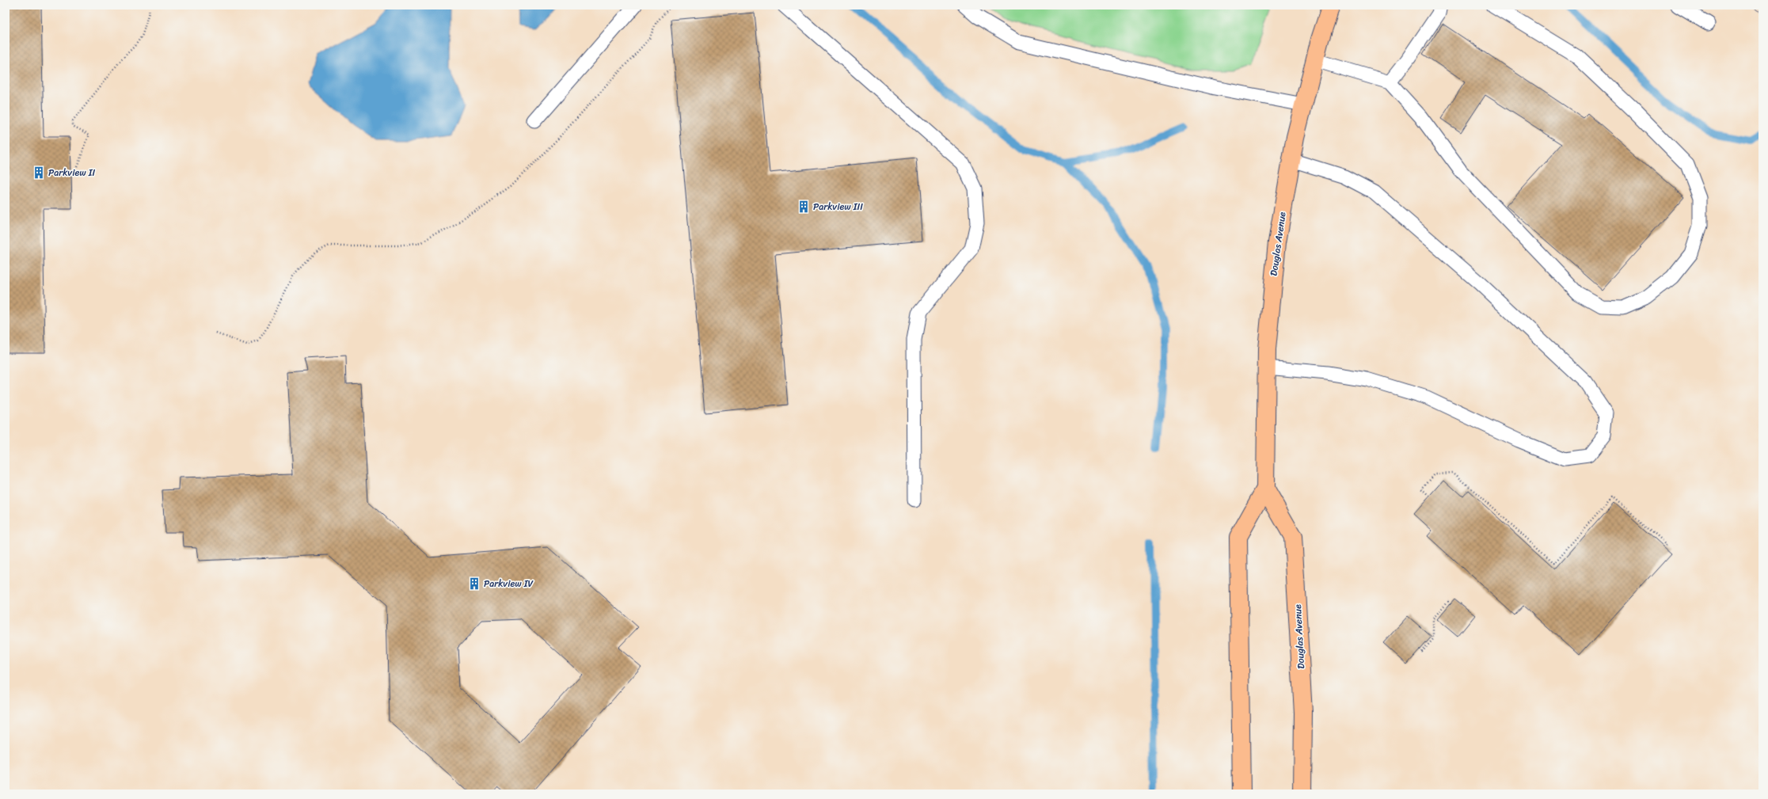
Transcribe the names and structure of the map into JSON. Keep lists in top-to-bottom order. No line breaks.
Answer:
{"streets":{"main road":["Douglas Avenue"]},"places":{"building":["Parkview II","Parkview III","Parkview IV"]}}
